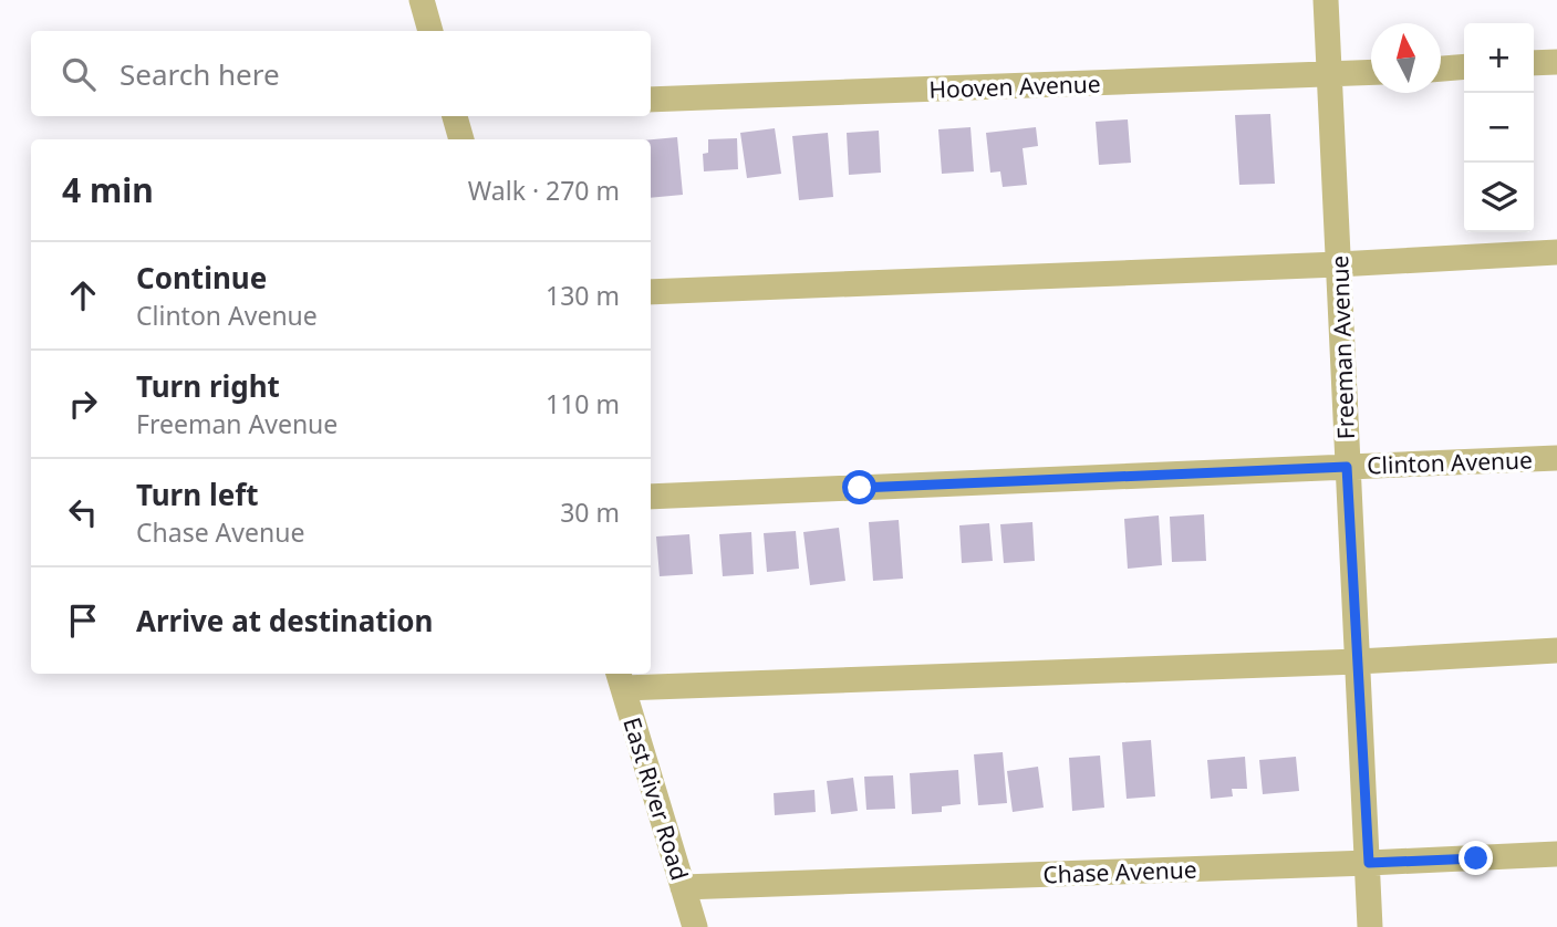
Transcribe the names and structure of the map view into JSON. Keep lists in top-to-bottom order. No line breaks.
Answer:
{"streets":{"street":["Hooven Avenue","Freeman Avenue","Clinton Avenue","East River Road","Chase Avenue"]},"crossings":[["Hooven Avenue","Freeman Avenue"],["Freeman Avenue","Clinton Avenue"],["Freeman Avenue","Chase Avenue"],["East River Road","Chase Avenue"]],"north":"top","page":{"map_buttons":["+","−"],"search":"Search here","heading":["4 min","Walk · 270 m"],"list":[["Continue","Clinton Avenue","130 m"],["Turn right","Freeman Avenue","110 m"],["Turn left","Chase Avenue","30 m"],"Arrive at destination"]}}
